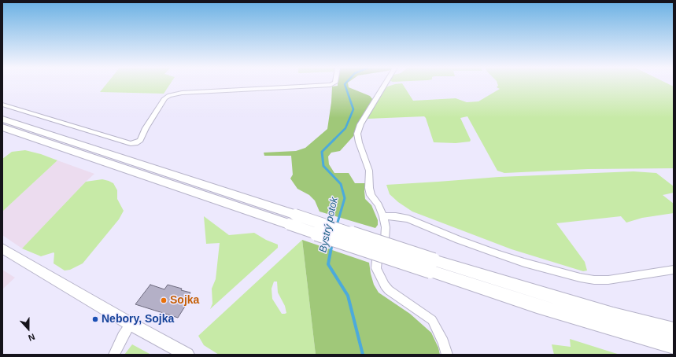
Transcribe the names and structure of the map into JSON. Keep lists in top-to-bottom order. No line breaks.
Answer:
{"water":["Bystrý potok"],"places":["Sojka","Nebory, Sojka"],"north":"bottom"}
